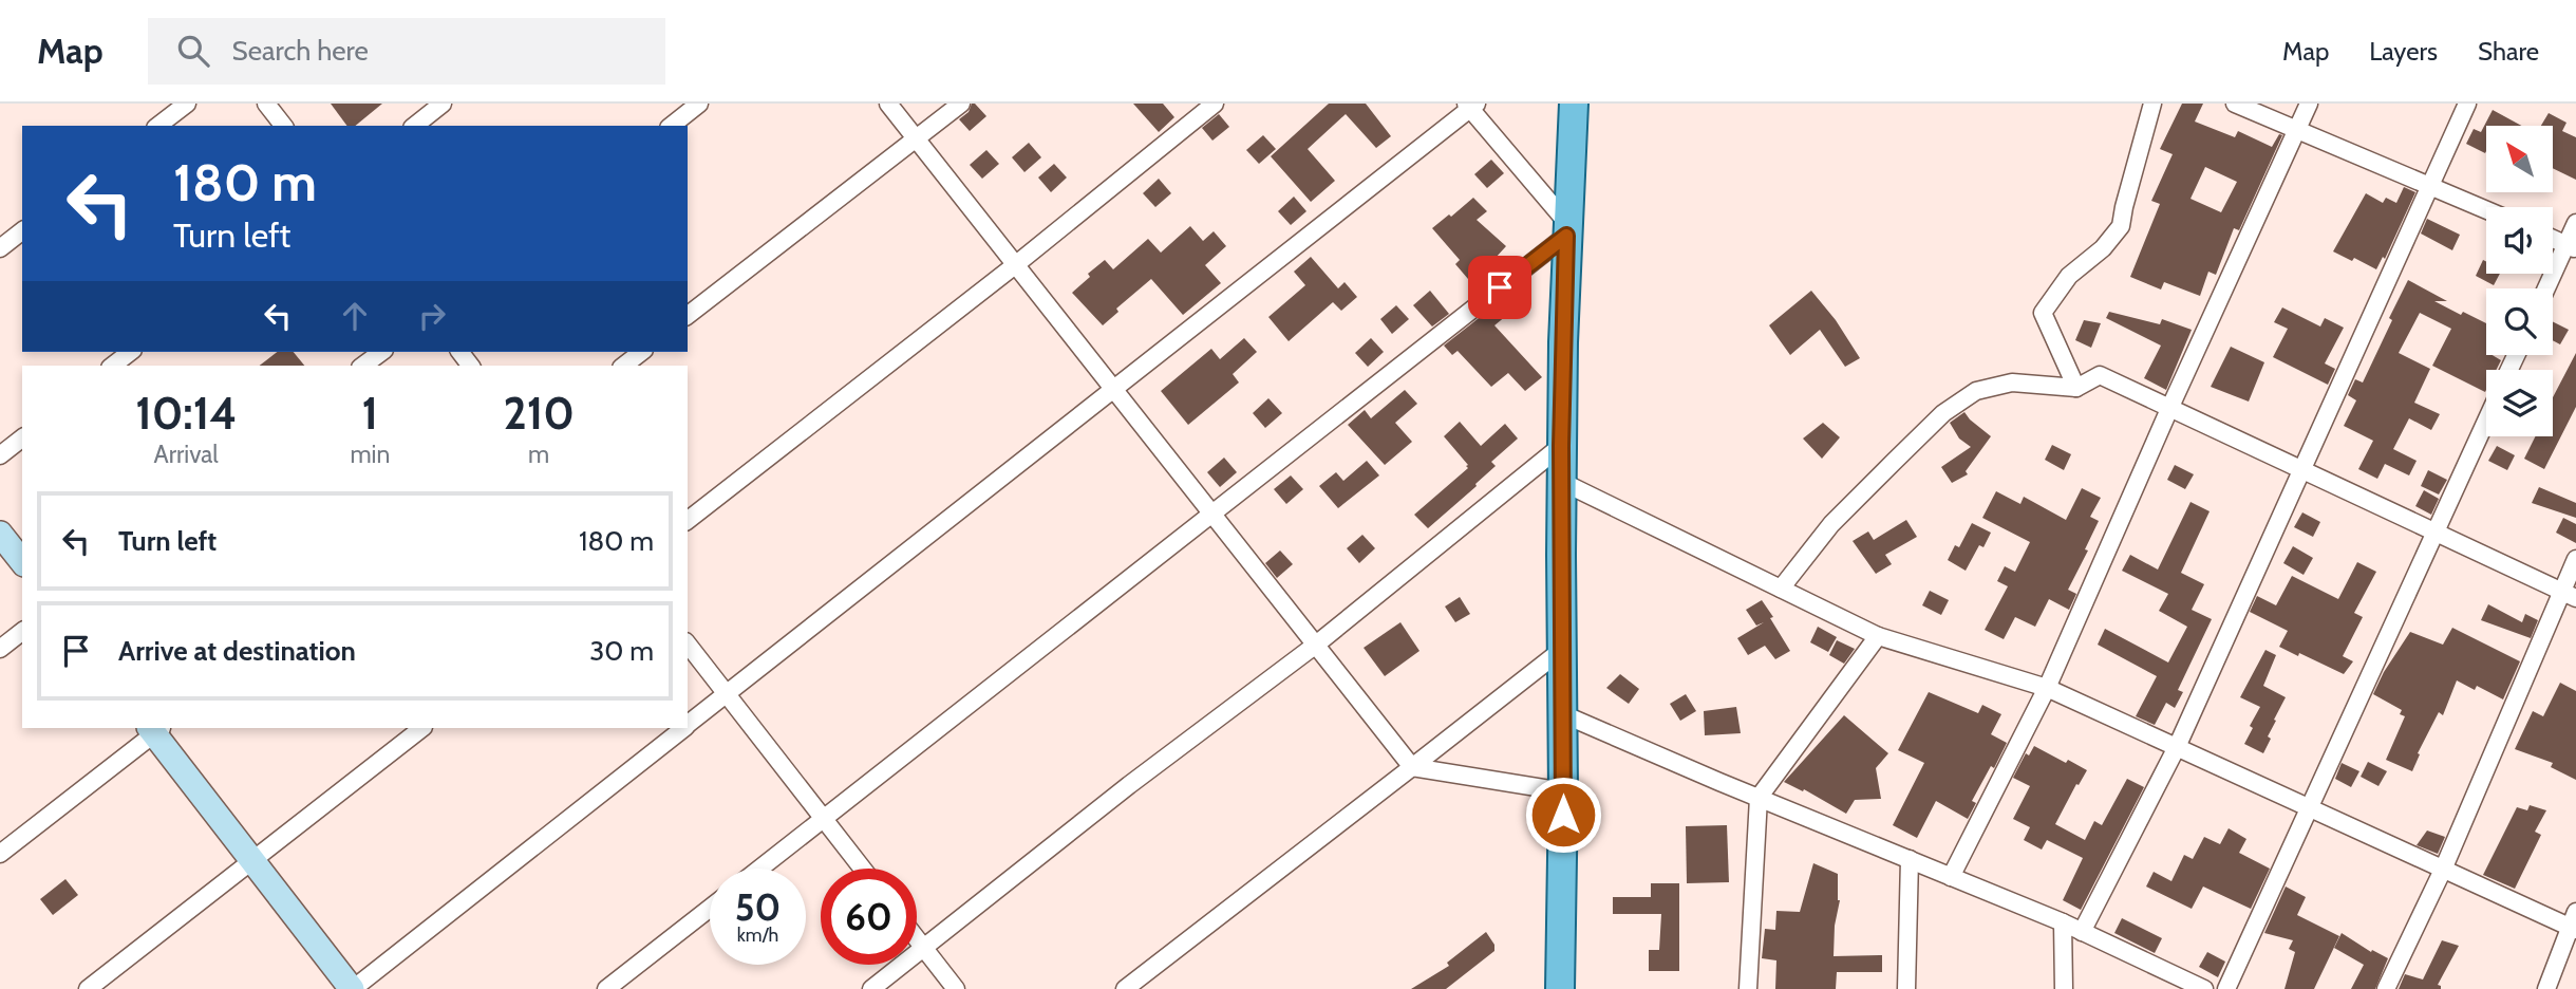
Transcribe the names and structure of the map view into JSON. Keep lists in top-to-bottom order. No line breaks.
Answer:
{"north":"top left","page":{"header":"Map","search":"Search here","nav":["Map","Layers","Share"],"turn":["180 m","Turn left"],"eta":["10:14","Arrival","1","min","210","m"],"list":[{"name":"Turn left","value":"180 m"},{"name":"Arrive at destination","value":"30 m"}],"speed":"50 km/h","limit":"60"}}
